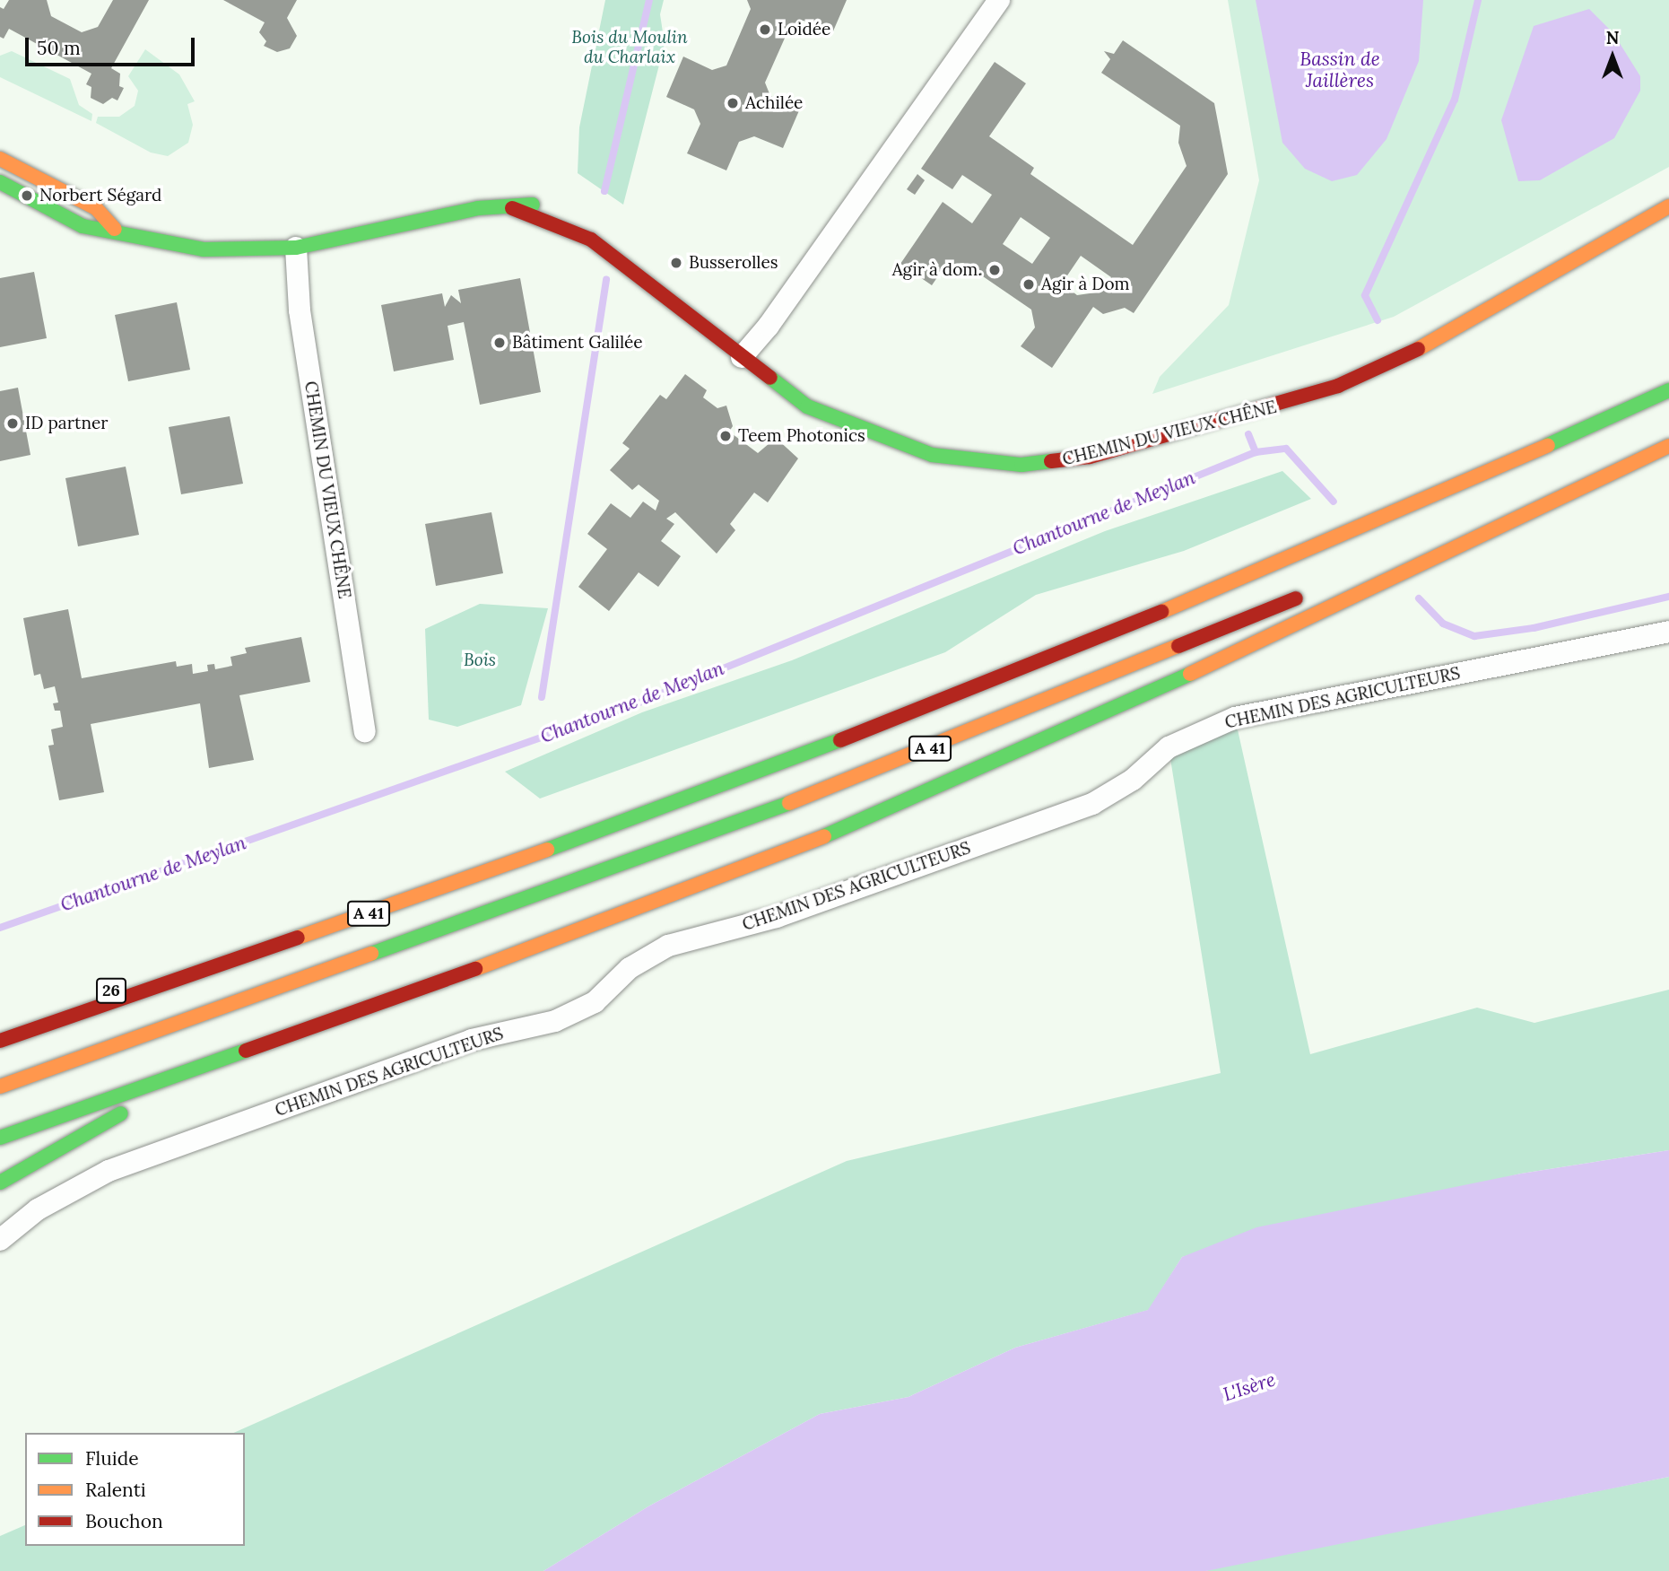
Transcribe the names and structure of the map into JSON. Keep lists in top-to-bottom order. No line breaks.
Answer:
{"streets":{"main road":["CHEMIN DU VIEUX CHÊNE","A 41","26"],"street":["CHEMIN DES AGRICULTEURS"]},"crossings":[["A 41","26"]],"water":["Bassin de Jaillères","Chantourne de Meylan","L'Isère"],"parks":["Bois du Moulin du Charlaix","Bois"],"places":["Loidée","Achilée","Norbert Ségard","Busserolles","Agir à dom.","Agir à Dom","Bâtiment Galilée","ID partner","Teem Photonics"],"legend":["Fluide","Ralenti","Bouchon"],"scale_bar":"50 m","north":"top"}
